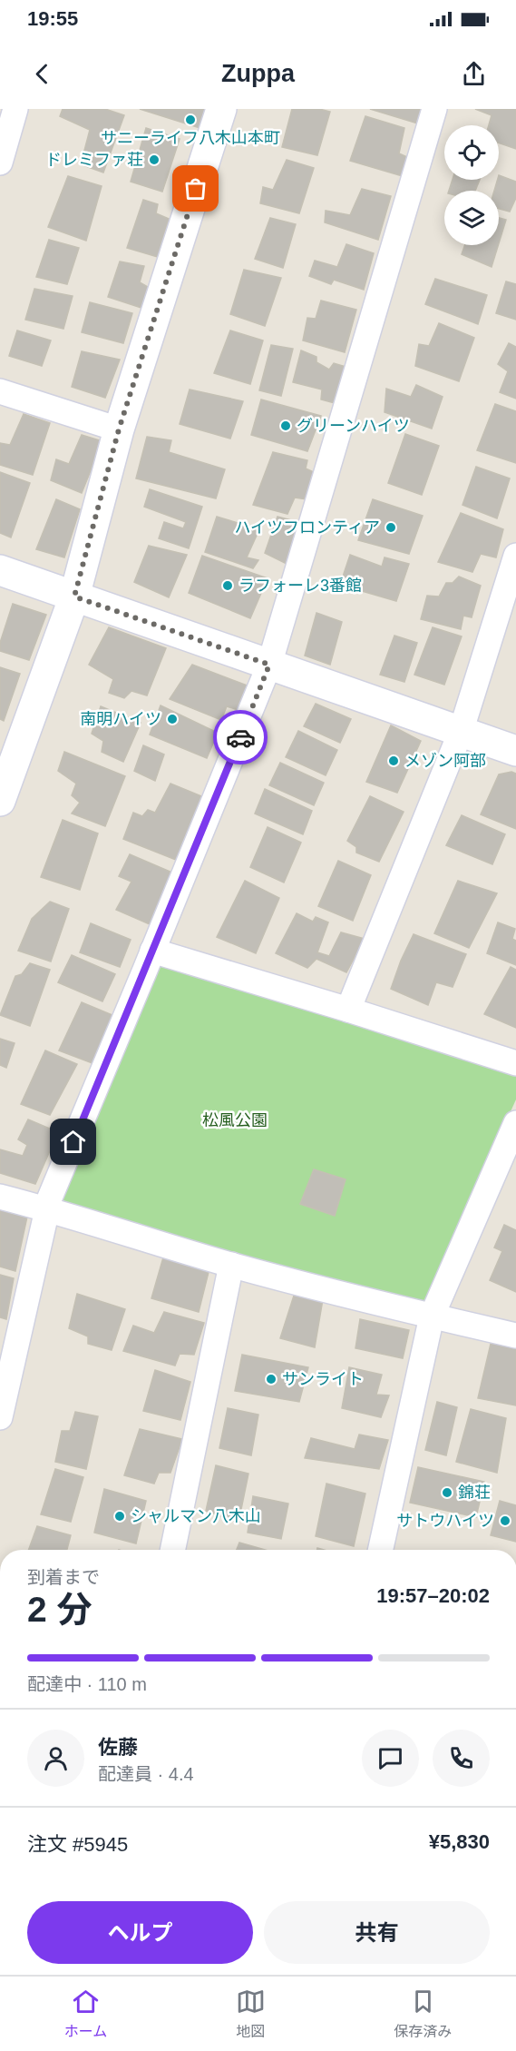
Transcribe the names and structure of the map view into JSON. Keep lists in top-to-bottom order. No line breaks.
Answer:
{"parks":["松風公園"],"places":["サニーライフ八木山本町","ドレミファ荘","グリーンハイツ","ハイツフロンティア","ラフォーレ3番館","南明ハイツ","メゾン阿部","サンライト","錦荘","シャルマン八木山","サトウハイツ"],"page":{"status":"19:55","header":"Zuppa","heading":["2 分","到着まで","19:57–20:02"],"panel":["佐藤","配達員 · 4.4","注文 #5945","¥5,830"],"bar":"配達中 · 110 m","buttons":["ヘルプ","共有"],"tabs":["ホーム","地図","保存済み"]}}
